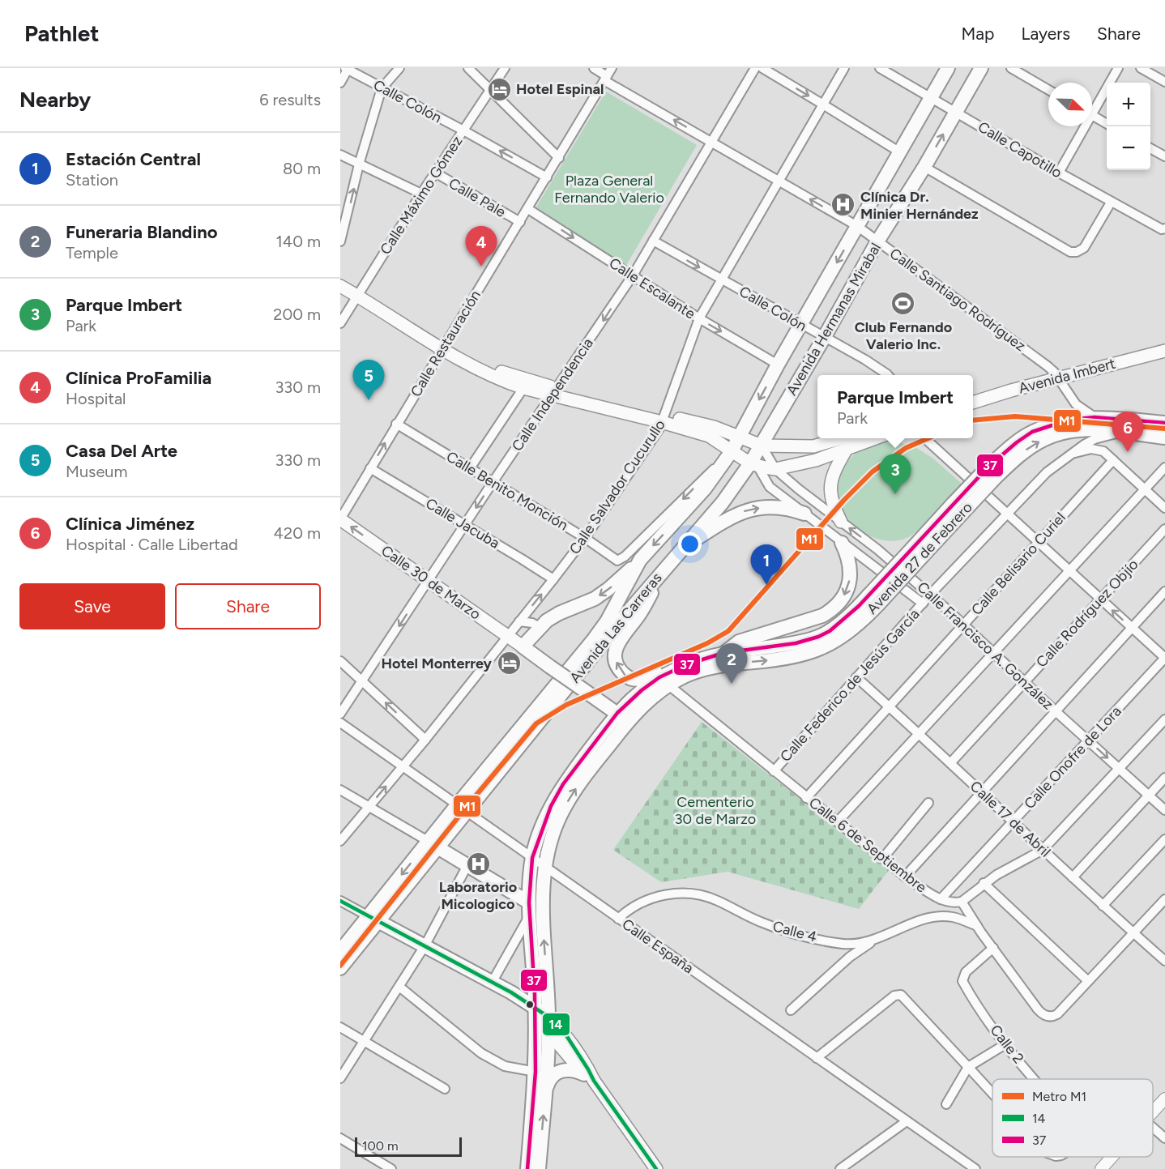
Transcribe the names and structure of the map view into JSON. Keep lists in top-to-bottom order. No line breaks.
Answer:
{"streets":{"main road":["Avenida Hermanas Mirabal","Avenida Imbert","Avenida 27 de Febrero","Calle 30 de Marzo","Avenida Las Carreras"],"street":["Calle Colón","Calle Capotillo","Calle Máximo Gómez","Calle Pale","Calle Escalante","Calle Santiago Rodríguez","Calle Restauración","Calle Independencia","Calle Salvador Cucurullo","Calle Benito Monción","Calle Jacuba","Calle Belisario Curiel","Calle Rodríguez Objío","Calle Francisco A. González","Calle Federico de Jesús García","Calle Onofre de Lora","Calle 17 de Abril","Calle 6 de Septiembre","Calle 4","Calle España","Calle 2"]},"crossings":[["Calle Colón","Calle Máximo Gómez"],["Calle Colón","Avenida Hermanas Mirabal"],["Calle Colón","Calle Restauración"],["Calle Colón","Calle Independencia"],["Calle Colón","Calle Salvador Cucurullo"],["Calle Capotillo","Avenida Hermanas Mirabal"],["Calle Máximo Gómez","Calle Pale"],["Calle Pale","Calle Restauración"],["Calle Escalante","Avenida Hermanas Mirabal"],["Calle Escalante","Calle Restauración"],["Calle Escalante","Calle Independencia"],["Calle Escalante","Calle Salvador Cucurullo"],["Calle Santiago Rodríguez","Avenida Hermanas Mirabal"],["Calle Santiago Rodríguez","Calle Restauración"],["Calle Santiago Rodríguez","Avenida Imbert"],["Calle Santiago Rodríguez","Calle Independencia"],["Calle Santiago Rodríguez","Calle Salvador Cucurullo"],["Calle Santiago Rodríguez","Avenida 27 de Febrero"],["Avenida Hermanas Mirabal","Avenida Las Carreras"],["Avenida Hermanas Mirabal","Calle Francisco A. González"],["Calle Restauración","Calle Benito Monción"],["Calle Restauración","Calle Jacuba"],["Calle Restauración","Calle 30 de Marzo"],["Calle Independencia","Calle Benito Monción"],["Calle Independencia","Calle Jacuba"],["Calle Independencia","Calle 30 de Marzo"],["Calle Salvador Cucurullo","Calle Benito Monción"],["Calle Salvador Cucurullo","Calle Jacuba"],["Calle Salvador Cucurullo","Calle 30 de Marzo"],["Calle Salvador Cucurullo","Calle España"],["Avenida 27 de Febrero","Calle 30 de Marzo"],["Avenida 27 de Febrero","Calle Federico de Jesús García"],["Avenida 27 de Febrero","Calle 6 de Septiembre"],["Avenida 27 de Febrero","Calle España"],["Calle Belisario Curiel","Calle Francisco A. González"],["Calle Belisario Curiel","Calle 17 de Abril"],["Calle Belisario Curiel","Calle 6 de Septiembre"],["Calle Rodríguez Objío","Calle Francisco A. González"],["Calle Rodríguez Objío","Calle 17 de Abril"],["Avenida Las Carreras","Calle Francisco A. González"],["Avenida Las Carreras","Calle España"],["Calle Francisco A. González","Calle Federico de Jesús García"],["Calle Francisco A. González","Calle Onofre de Lora"],["Calle Federico de Jesús García","Calle 17 de Abril"],["Calle Federico de Jesús García","Calle 6 de Septiembre"],["Calle Onofre de Lora","Calle 17 de Abril"],["Calle Onofre de Lora","Calle 6 de Septiembre"],["Calle 4","Calle España"]],"one_way":["Calle Escalante","Calle Independencia"],"parks":["Plaza General Fernando Valerio","Cementerio 30 de Marzo"],"places":{"hotel":["Hotel Espinal","Hotel Monterrey"],"hospital":["Clínica Dr. Minier Hernández","Laboratorio Micologico"],"sports":["Club Fernando Valerio Inc."]},"lines":["metro line M1","transit line 37","transit line 14"],"legend":["Metro M1","14","37"],"scale_bar":"100 m","north":"bottom right","page":{"header":"Pathlet","nav":["Map","Layers","Share"],"heading":["Nearby","6 results"],"map_buttons":["+","−"],"list":[{"mark":"1","name":"Estación Central","note":"Station","value":"80 m"},{"mark":"2","name":"Funeraria Blandino","note":"Temple","value":"140 m"},{"mark":"3","name":"Parque Imbert","note":"Park","value":"200 m"},{"mark":"4","name":"Clínica ProFamilia","note":"Hospital","value":"330 m"},{"mark":"5","name":"Casa Del Arte","note":"Museum","value":"330 m"},{"mark":"6","name":"Clínica Jiménez","note":"Hospital · Calle Libertad","value":"420 m"}],"pins":["4","5","6","3","1","2"],"popup":["Parque Imbert","Park"],"buttons":["Save","Share"],"scale":"100 m"}}
